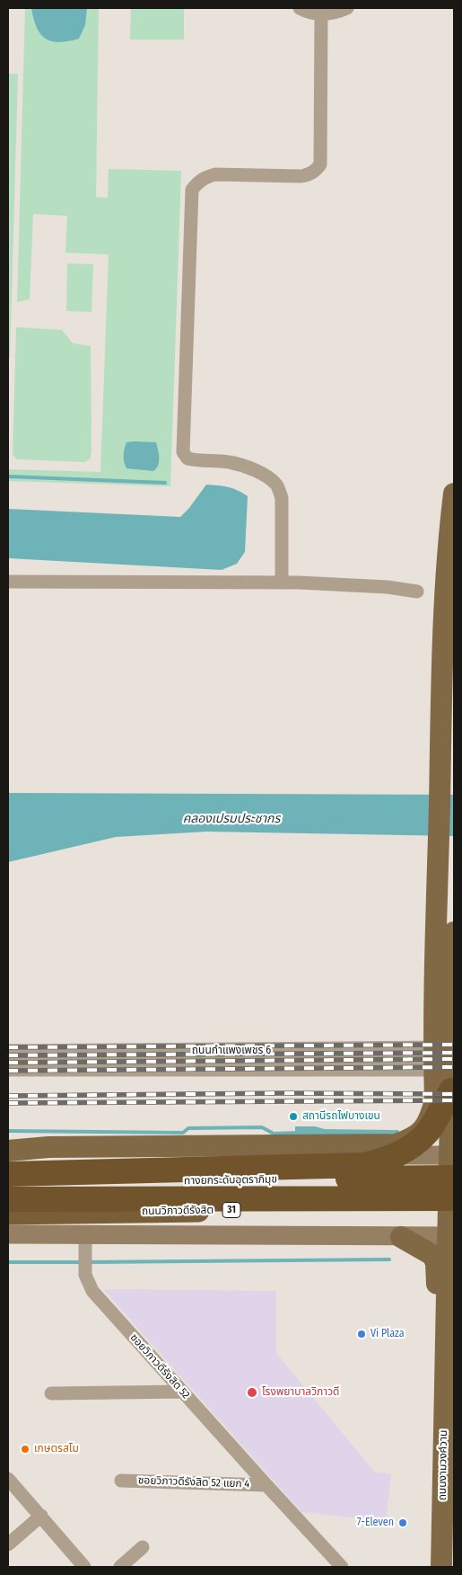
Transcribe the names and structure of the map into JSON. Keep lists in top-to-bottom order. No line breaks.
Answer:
{"streets":{"highway":["ทางยกระดับอุตราภิมุข","31","ถนนวิภาวดีรังสิต"],"main road":["ถนนงามวงศ์วาน"],"street":["ถนนกำแพงเพชร 6","ซอยวิภาวดีรังสิต 52","ซอยวิภาวดีรังสิต 52 แยก 4"]},"crossings":[["ถนนกำแพงเพชร 6","ถนนงามวงศ์วาน"],["ถนนวิภาวดีรังสิต","ซอยวิภาวดีรังสิต 52"],["ซอยวิภาวดีรังสิต 52","ซอยวิภาวดีรังสิต 52 แยก 4"]],"water":["คลองเปรมประชากร"],"places":["สถานีรถไฟบางเขน","Vi Plaza","โรงพยาบาลวิภาวดี","เกษตรสโม","7-Eleven"]}
